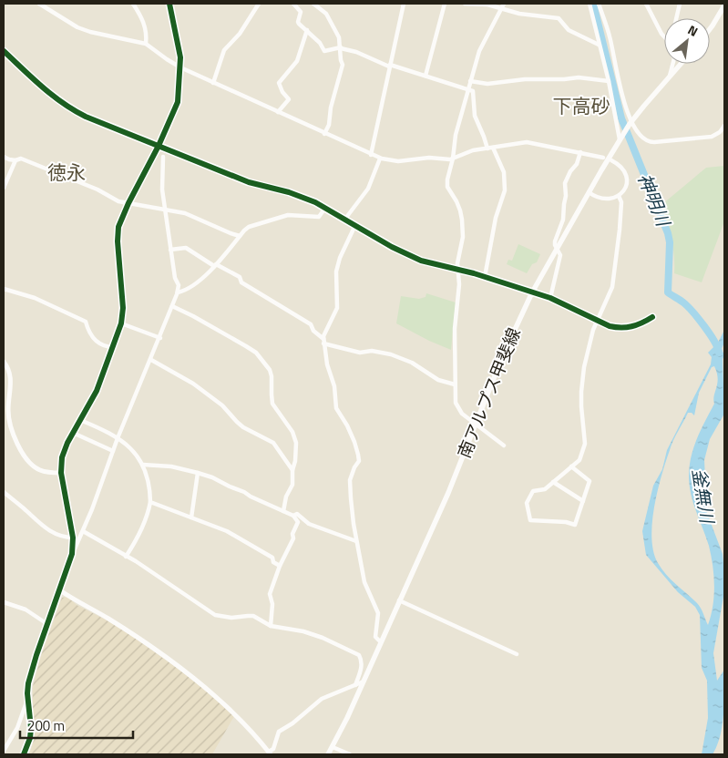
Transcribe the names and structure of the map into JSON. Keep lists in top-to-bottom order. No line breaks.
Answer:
{"streets":{"main road":["南アルプス甲斐線"]},"districts":["下高砂","徳永"],"water":["神明川","釜無川"],"scale_bar":"200 m","north":"top right"}
